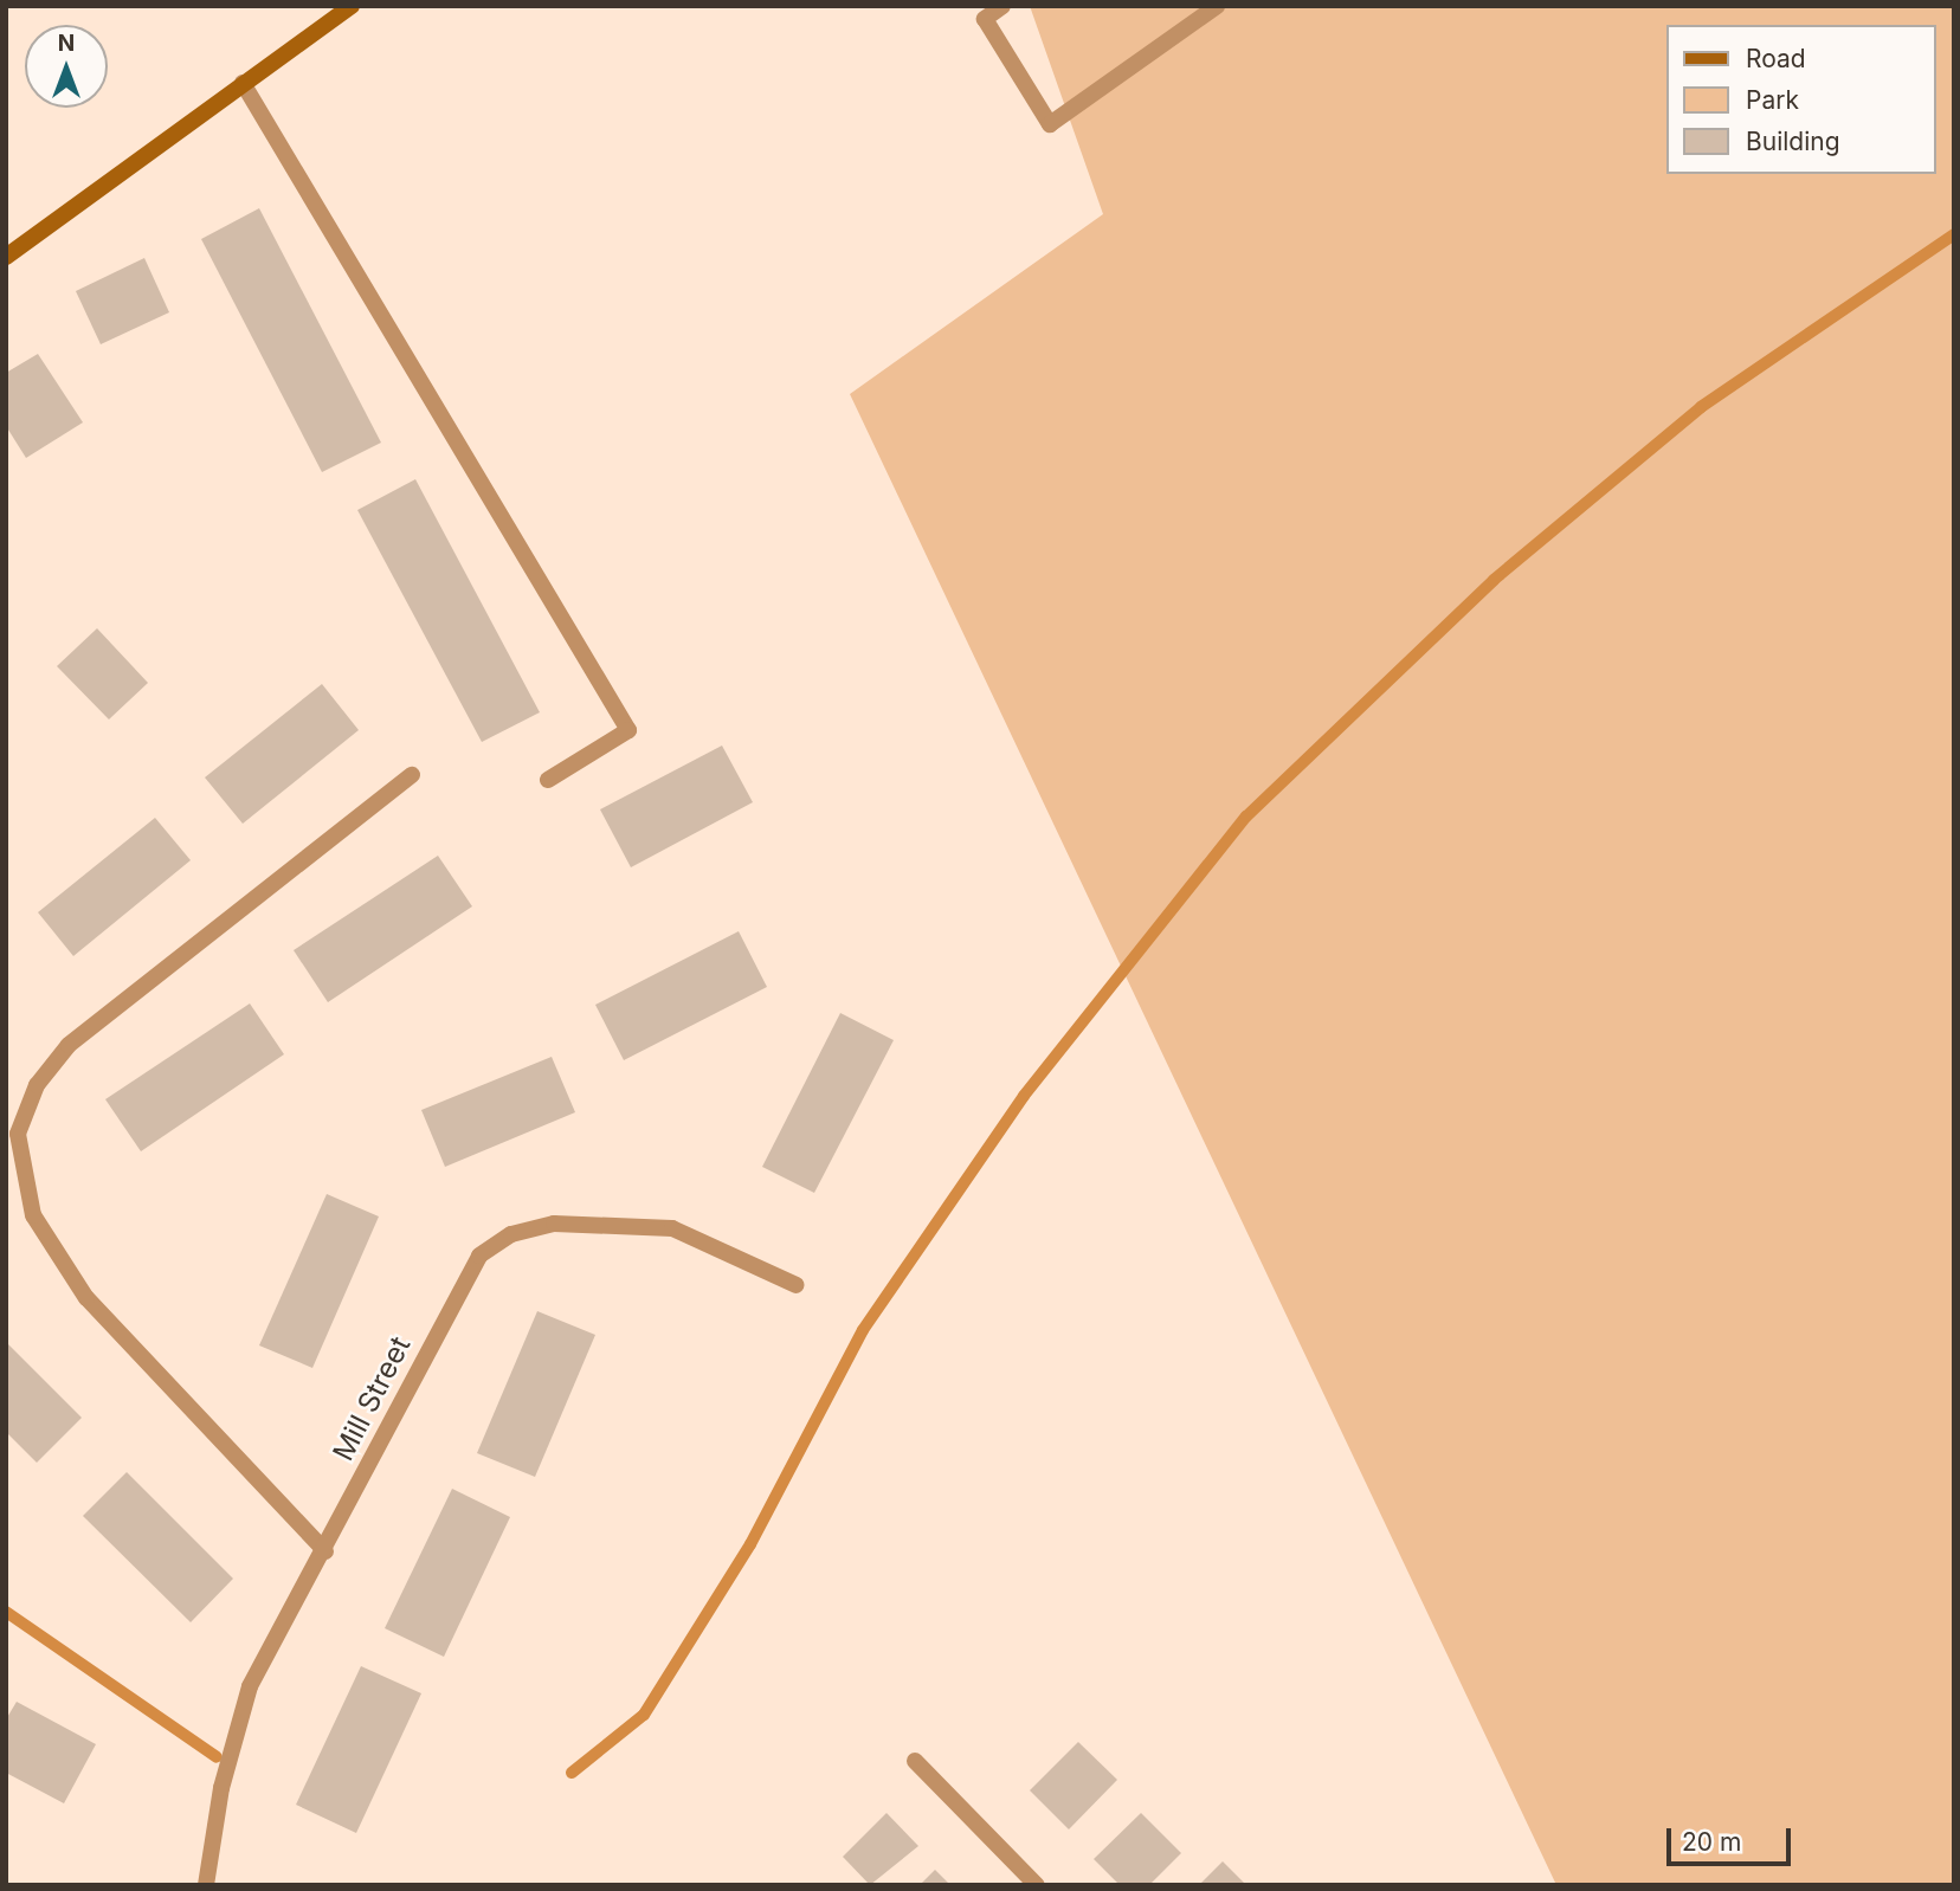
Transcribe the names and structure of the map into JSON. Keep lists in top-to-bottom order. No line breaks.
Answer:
{"streets":{"street":["Mill Street"]},"legend":["Road","Park","Building"],"scale_bar":"20 m","north":"top"}
